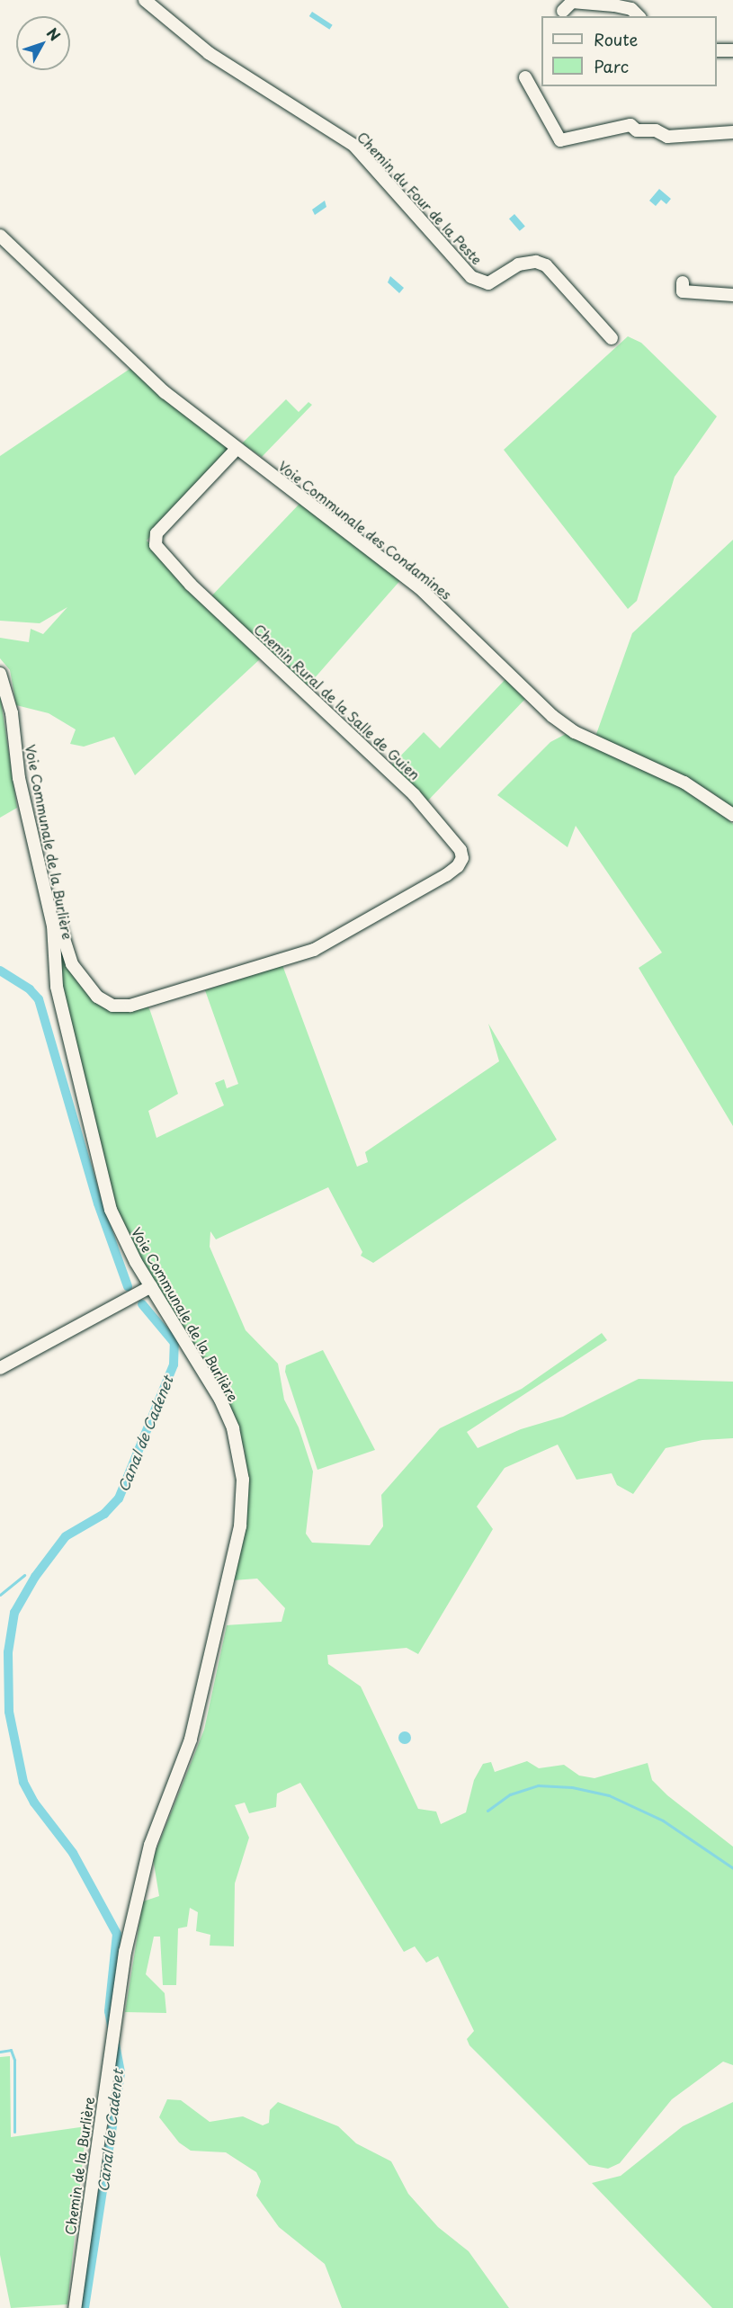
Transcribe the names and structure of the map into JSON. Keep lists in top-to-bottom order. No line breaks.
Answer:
{"streets":{"street":["Chemin du Four de la Peste","Voie Communale des Condamines","Chemin Rural de la Salle de Guien","Voie Communale de la Burlière","Chemin de la Burlière"]},"crossings":[["Voie Communale des Condamines","Chemin Rural de la Salle de Guien"],["Chemin Rural de la Salle de Guien","Voie Communale de la Burlière"],["Voie Communale de la Burlière","Chemin de la Burlière"]],"water":["Canal de Cadenet"],"legend":["Route","Parc"],"north":"top right"}
